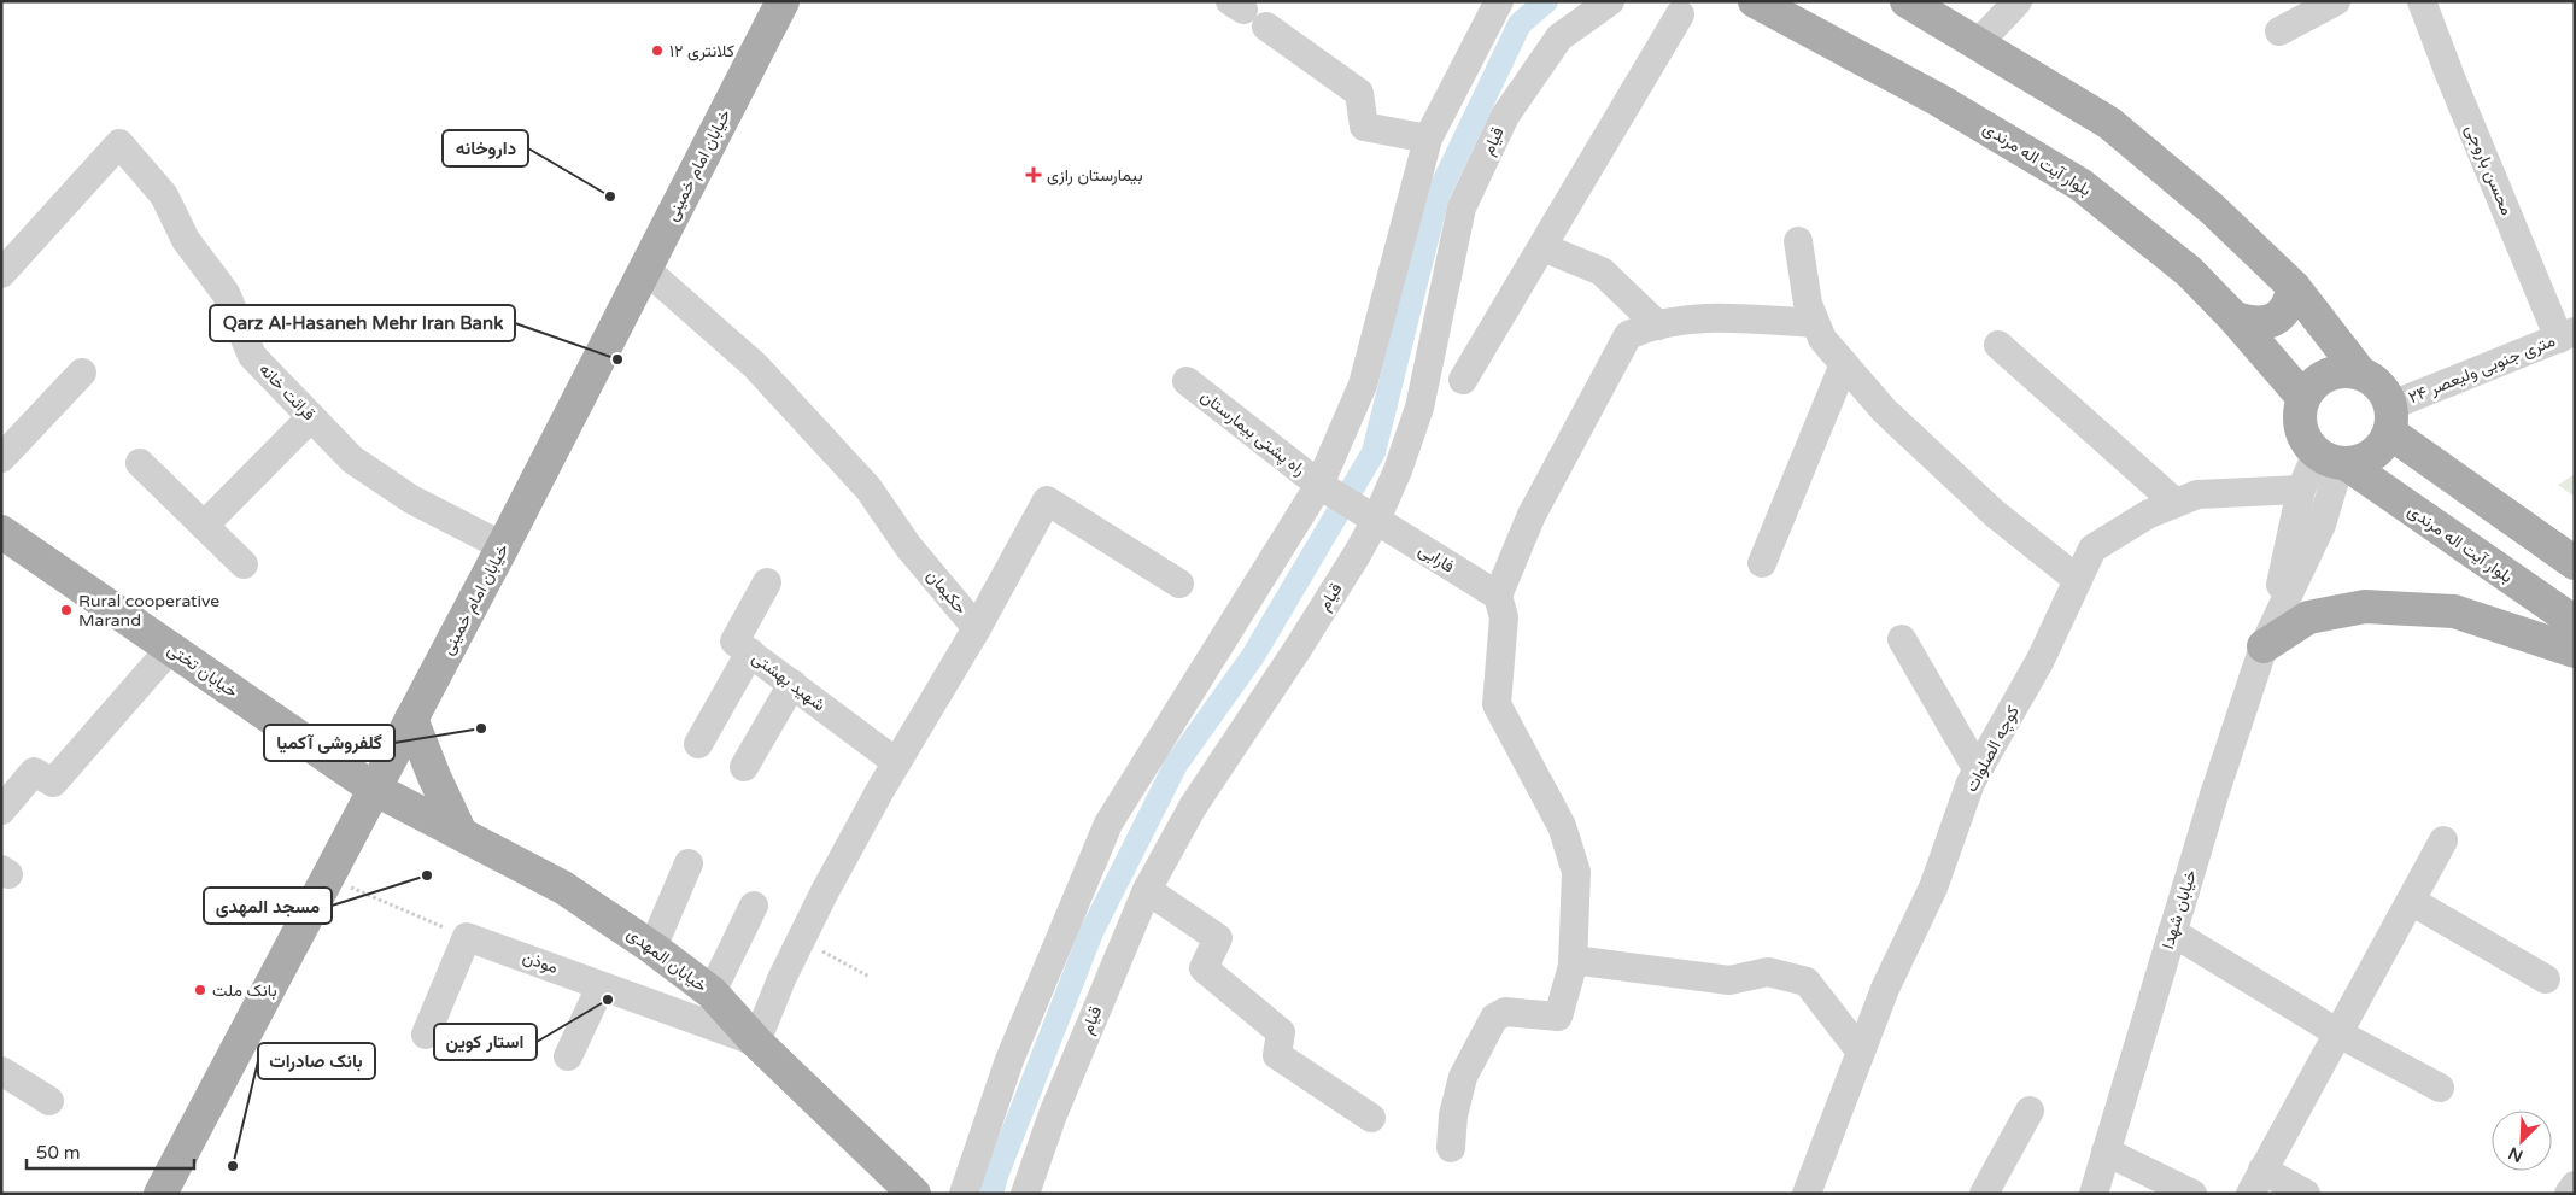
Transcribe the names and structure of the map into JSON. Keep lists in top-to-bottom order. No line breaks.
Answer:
{"streets":{"main road":["بلوار آیت اله مرندی","خیابان امام خمینی","خیابان تختی","خیابان المهدی"],"street":["قیام","محسن باروجی","۲۴ متری جنوبی ولیعصر","قرائت خانه","راه پشتی بیمارستان","فارابی","حکیمان","شهید بهشتی","کوچه الصلوات","خیابان شهدا","موذن"]},"crossings":[["قیام","راه پشتی بیمارستان"],["قیام","فارابی"],["بلوار آیت اله مرندی","۲۴ متری جنوبی ولیعصر"],["بلوار آیت اله مرندی","خیابان شهدا"],["خیابان امام خمینی","قرائت خانه"],["خیابان امام خمینی","حکیمان"],["خیابان امام خمینی","خیابان تختی"],["خیابان امام خمینی","خیابان المهدی"],["محسن باروجی","۲۴ متری جنوبی ولیعصر"],["۲۴ متری جنوبی ولیعصر","خیابان شهدا"],["راه پشتی بیمارستان","فارابی"],["حکیمان","شهید بهشتی"],["حکیمان","خیابان المهدی"],["حکیمان","موذن"],["خیابان تختی","خیابان المهدی"],["کوچه الصلوات","خیابان شهدا"],["خیابان المهدی","موذن"]],"places":{"other":["کلانتری ۱۲","داروخانه","Qarz Al-Hasaneh Mehr Iran Bank","Rural cooperative Marand","گلفروشی آکمیا","مسجد المهدی","بانک ملت","استار کوین","بانک صادرات"],"health":["بیمارستان رازی"]},"scale_bar":"50 m","north":"bottom left"}
